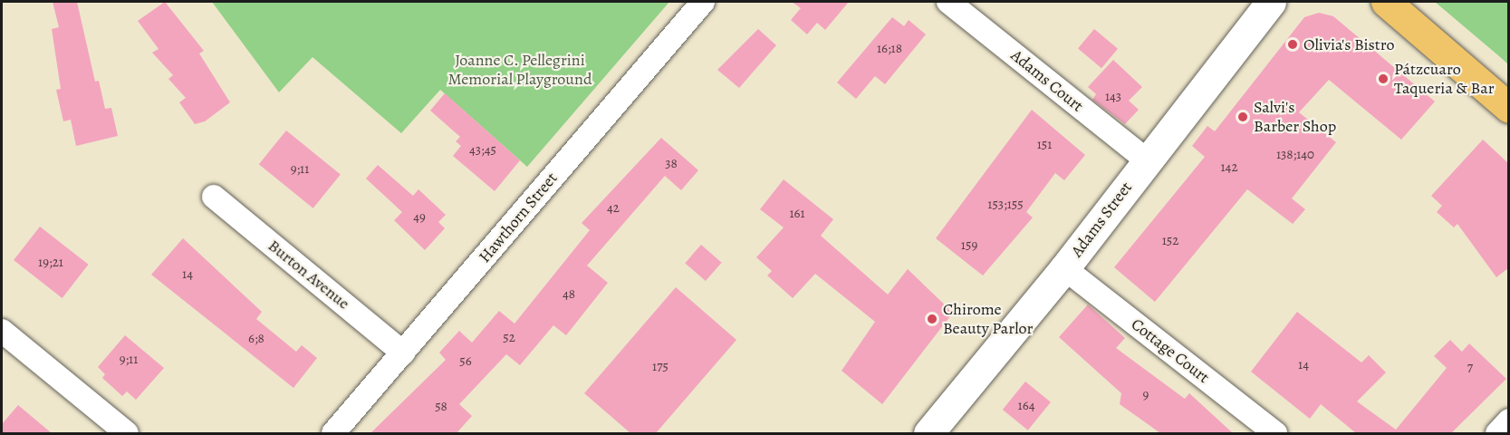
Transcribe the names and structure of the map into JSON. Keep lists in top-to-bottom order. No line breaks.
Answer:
{"streets":{"street":["Adams Court","Hawthorn Street","Adams Street","Burton Avenue","Cottage Court"]},"crossings":[["Adams Court","Adams Street"],["Hawthorn Street","Burton Avenue"],["Adams Street","Cottage Court"]],"parks":["Joanne C. Pellegrini Memorial Playground"],"places":["Olivia's Bistro","Pátzcuaro Taqueria & Bar","Salvi's Barber Shop","Chirome Beauty Parlor"],"house_numbers":["16;18","143","151","43;45","138;140","38","142","9;11","153;155","42","161","49","152","159","19;21","14","48","52","6;8","9;11","56","14","175","7","9","164","58"]}
